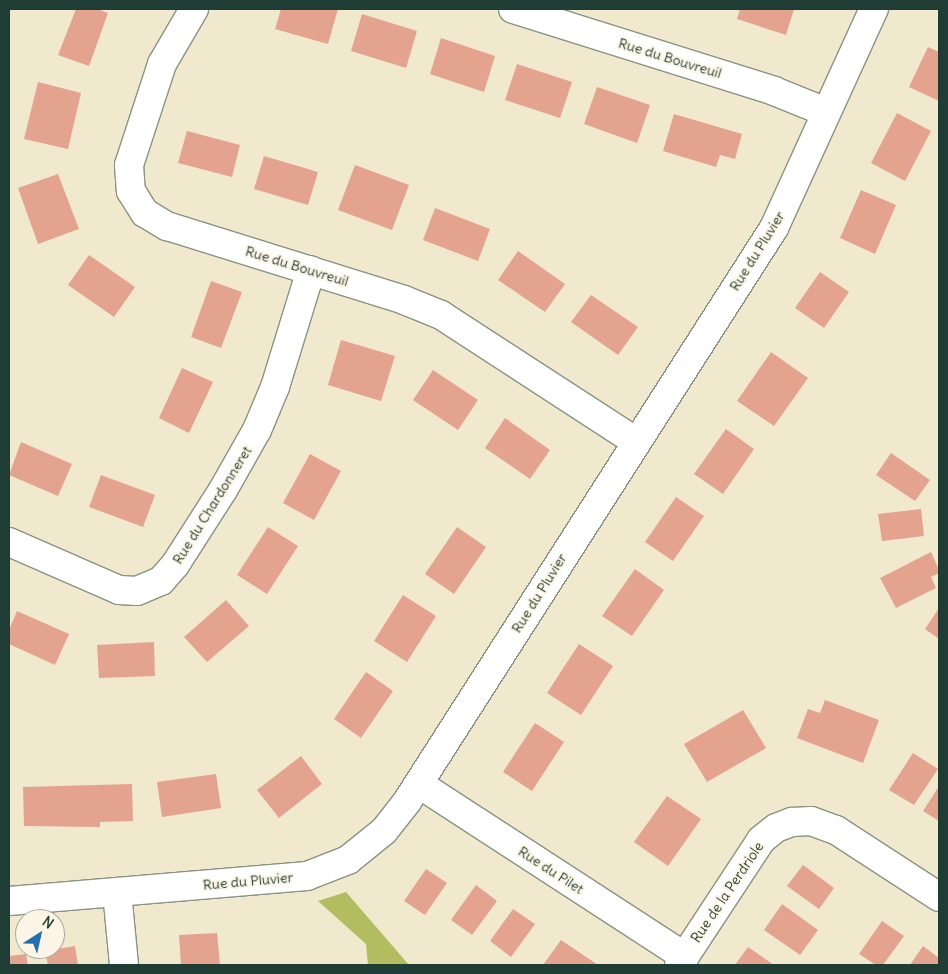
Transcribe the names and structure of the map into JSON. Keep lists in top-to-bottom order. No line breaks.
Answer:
{"streets":{"street":["Rue du Bouvreuil","Rue du Pluvier","Rue du Chardonneret","Rue du Pilet","Rue de la Perdriole"]},"crossings":[["Rue du Bouvreuil","Rue du Pluvier"],["Rue du Bouvreuil","Rue du Chardonneret"],["Rue du Pluvier","Rue du Pilet"],["Rue du Pilet","Rue de la Perdriole"]],"north":"top right"}
